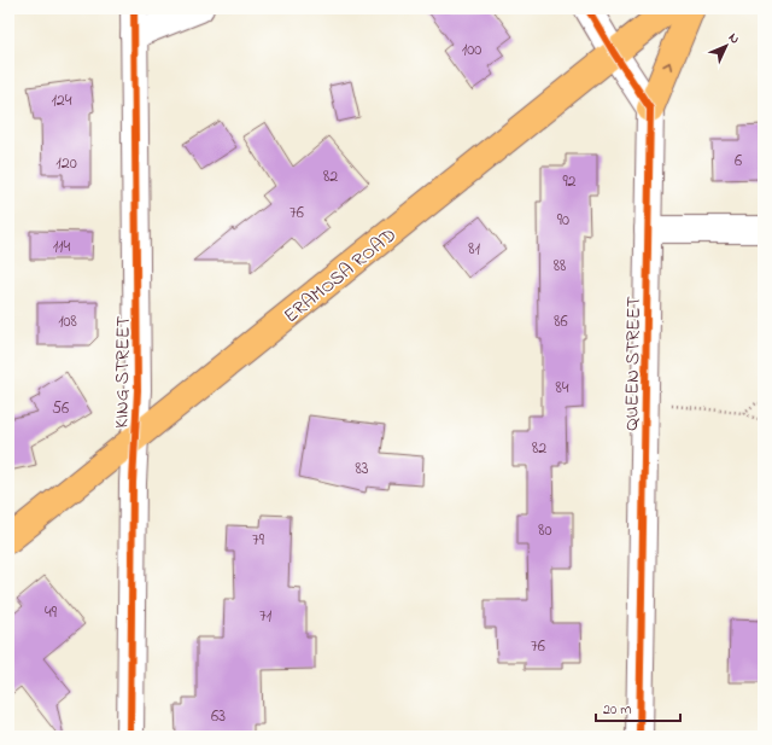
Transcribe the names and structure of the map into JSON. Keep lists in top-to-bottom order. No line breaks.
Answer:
{"streets":{"main road":["ERAMOSA ROAD"],"street":["QUEEN STREET","KING STREET"]},"crossings":[["ERAMOSA ROAD","KING STREET"]],"house_numbers":["100","124","6","120","82","92","76","90","114","81","88","108","86","84","56","82","83","80","79","49","71","76","63"],"scale_bar":"20 m","north":"top right"}
